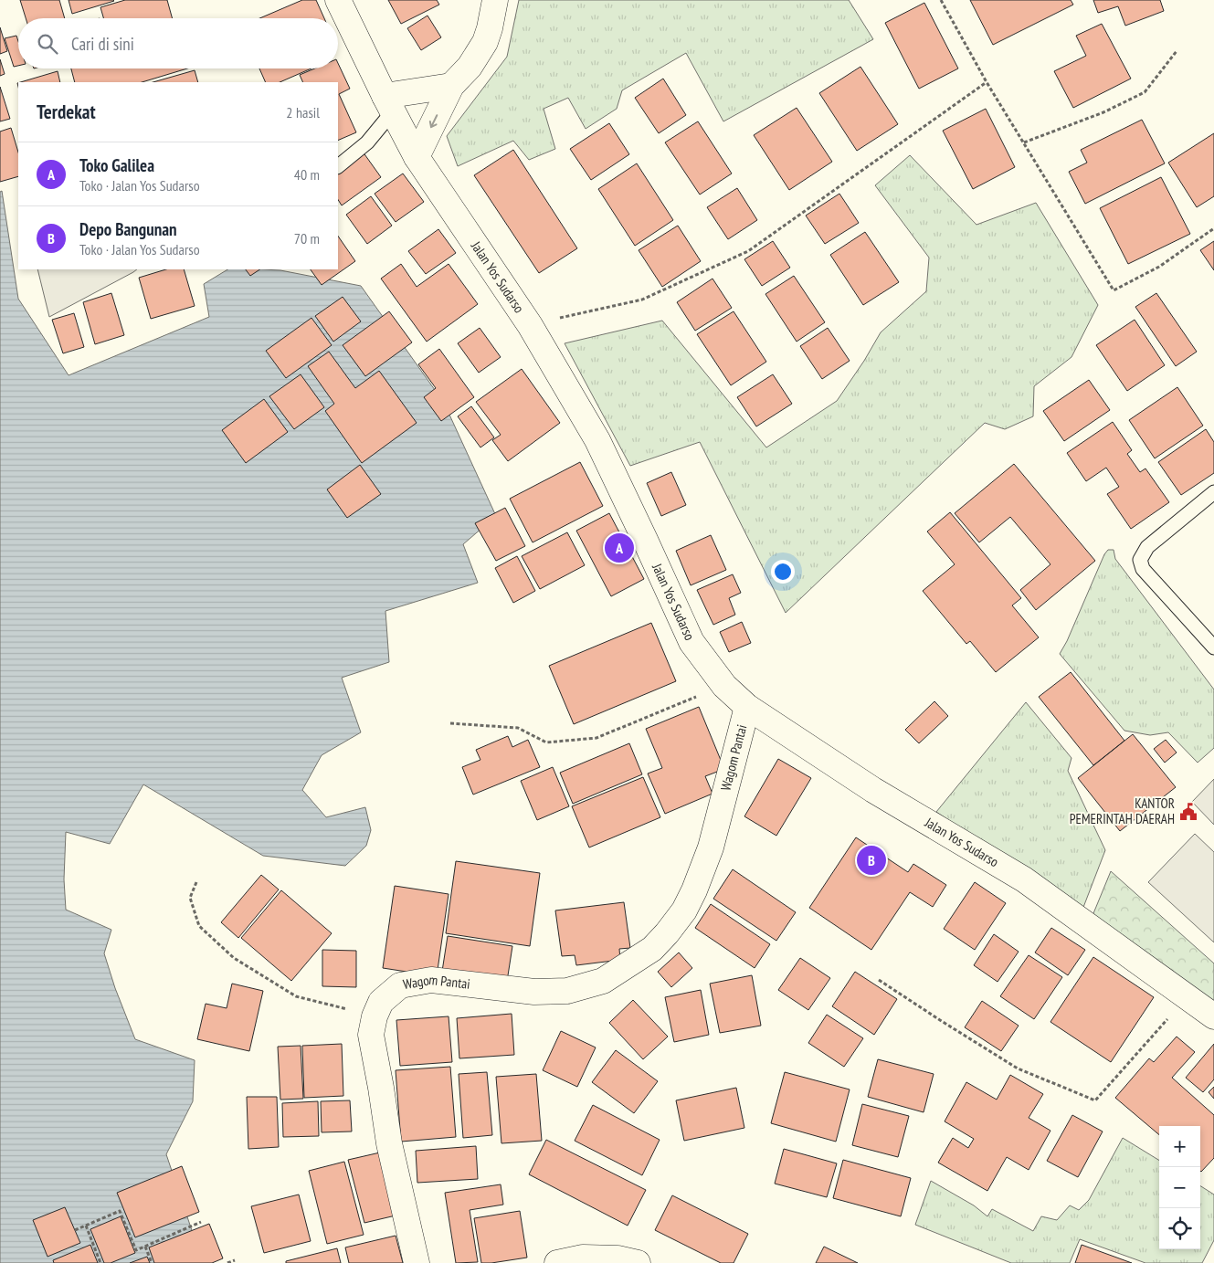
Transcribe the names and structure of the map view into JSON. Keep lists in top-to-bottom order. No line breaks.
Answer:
{"streets":{"main road":["Jalan Yos Sudarso","Wagom Pantai"]},"crossings":[["Jalan Yos Sudarso","Wagom Pantai"]],"places":{"public building":["KANTOR PEMERINTAH DAERAH"]},"page":{"search":"Cari di sini","heading":["Terdekat","2 hasil"],"list":[{"mark":"A","name":"Toko Galilea","note":"Toko · Jalan Yos Sudarso","value":"40 m"},{"mark":"B","name":"Depo Bangunan","note":"Toko · Jalan Yos Sudarso","value":"70 m"}],"pins":["A","B"],"map_buttons":["+","−"]}}
